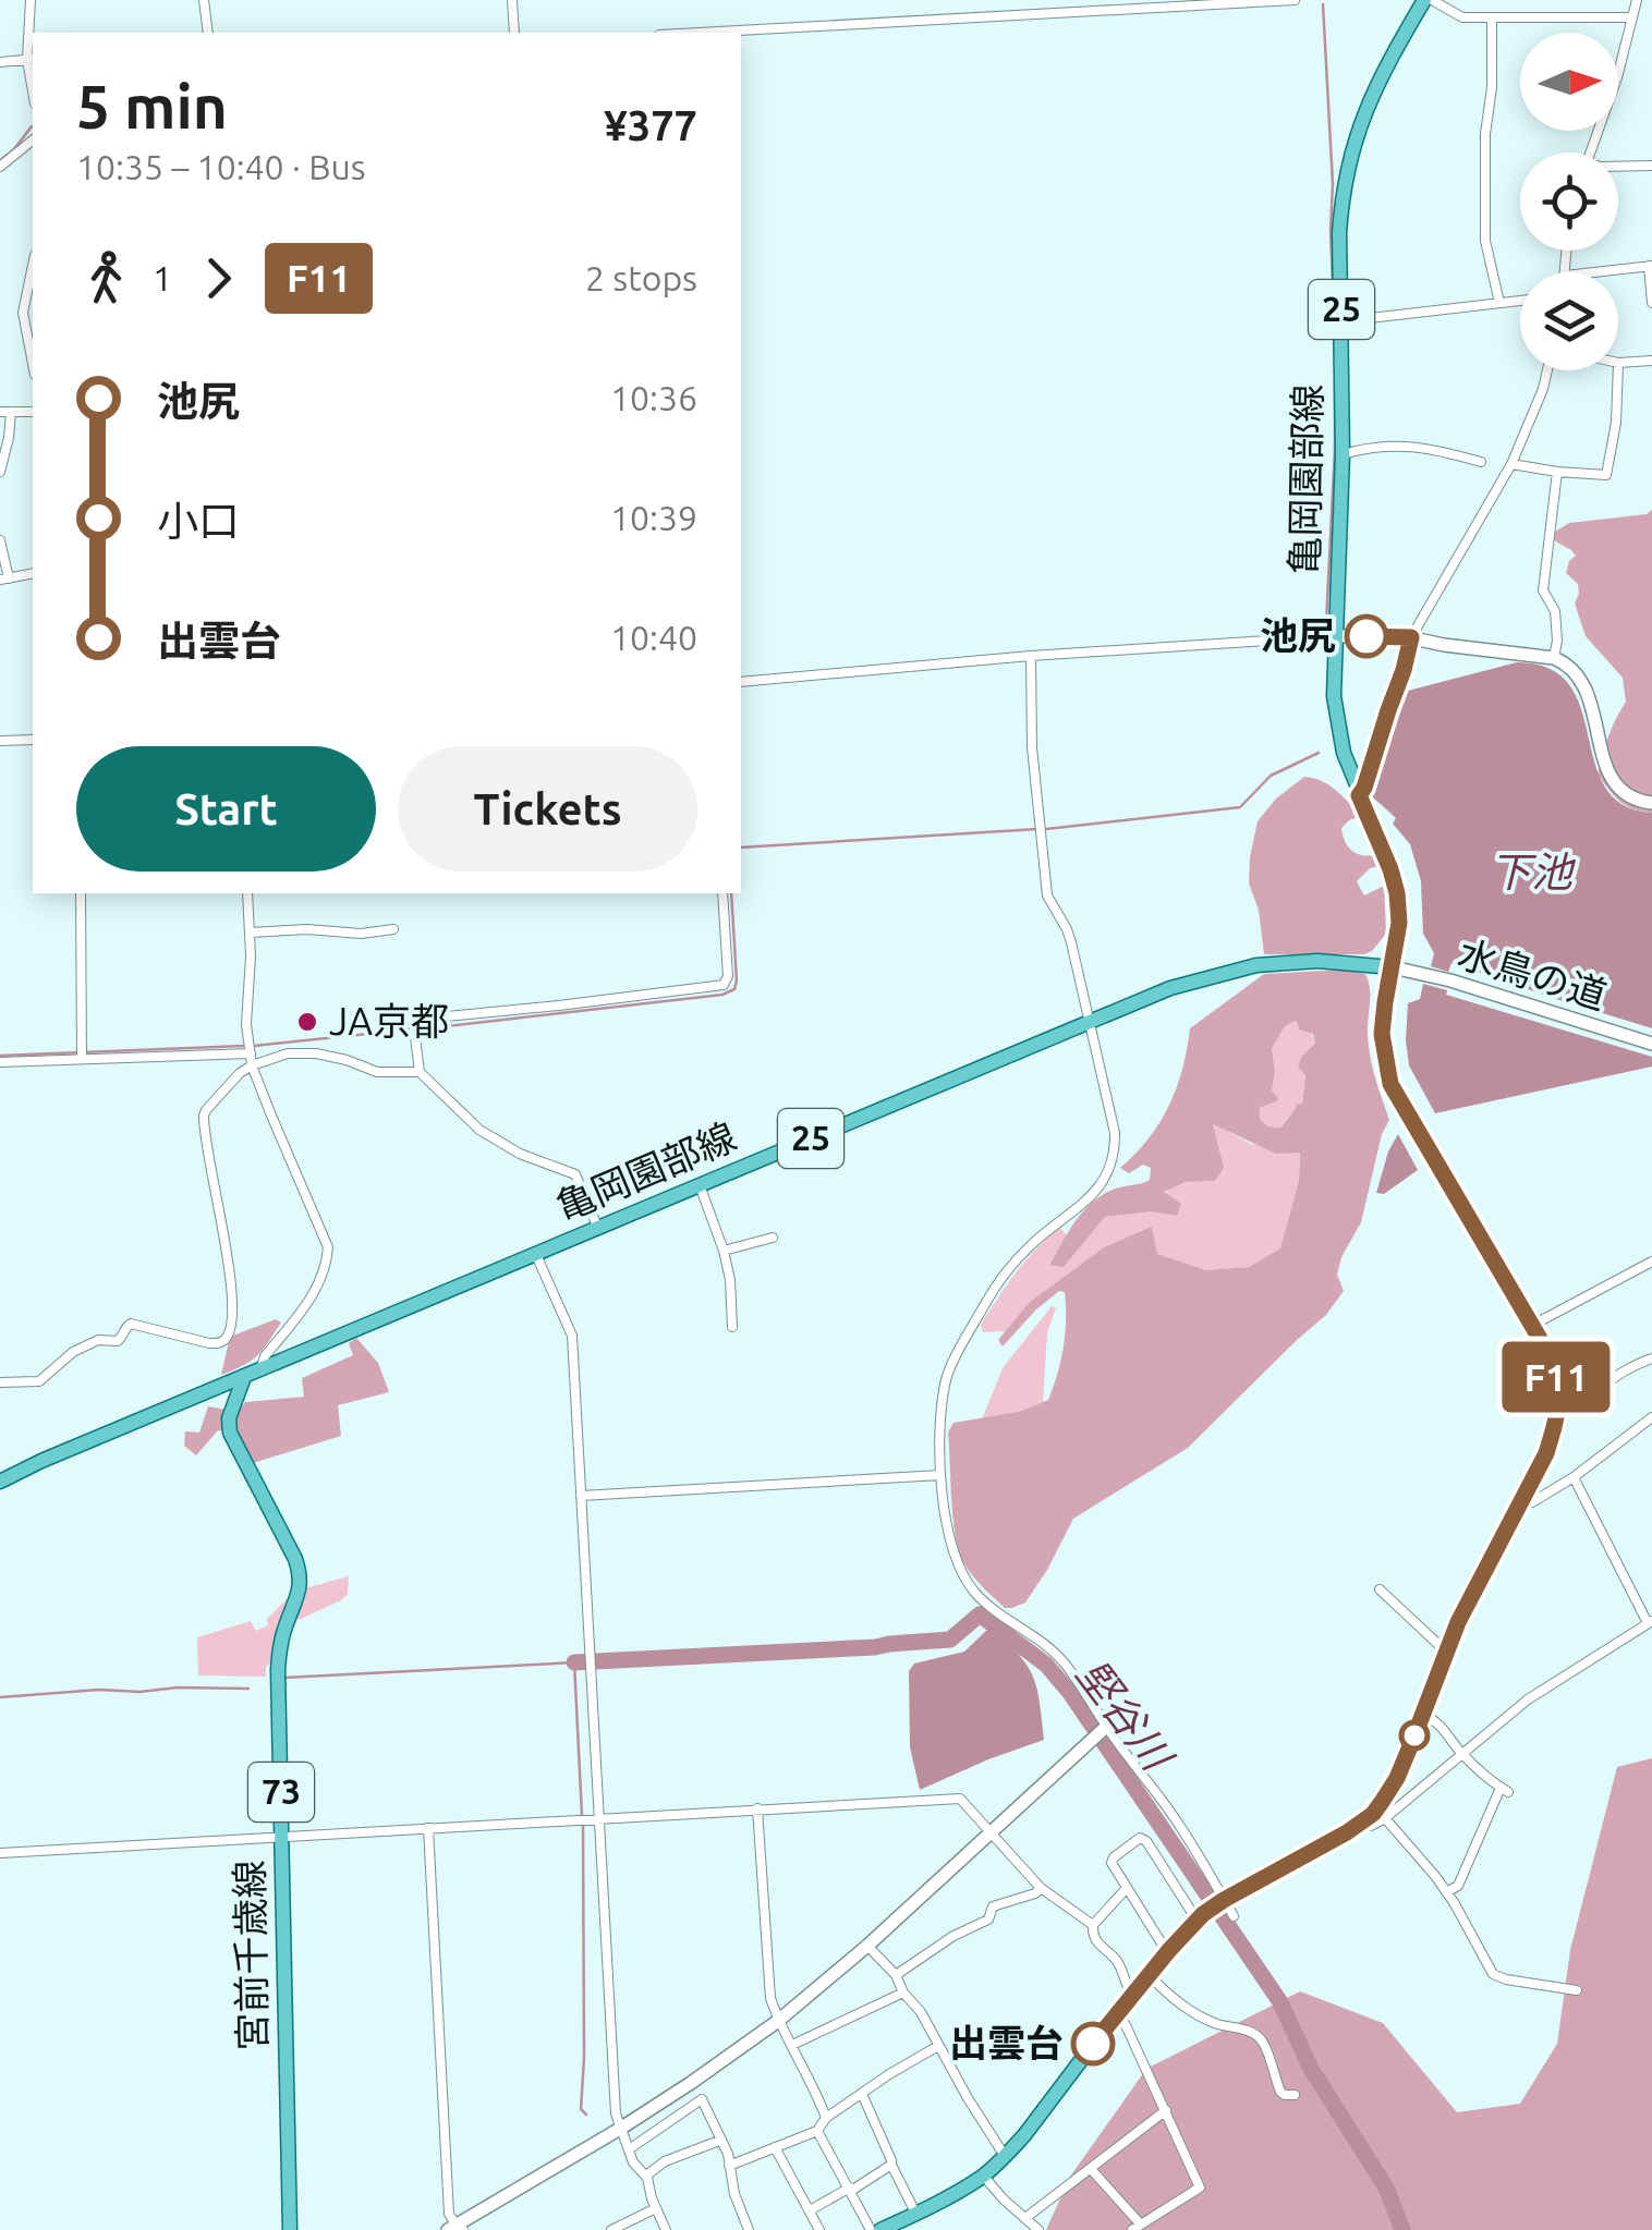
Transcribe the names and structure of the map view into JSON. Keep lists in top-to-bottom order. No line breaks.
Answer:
{"streets":{"main road":["25","亀岡園部線","73","宮前千歳線"],"street":["水鳥の道"]},"crossings":[["亀岡園部線","水鳥の道"],["亀岡園部線","宮前千歳線"]],"water":["下池","堅谷川"],"places":["池尻","JA京都","出雲台"],"lines":["bus line F11"],"north":"right","page":{"on_map":"F11","heading":["5 min","10:35 – 10:40 · Bus","¥377"],"legs":["1","F11","2 stops"],"list":[{"name":"池尻","value":"10:36"},{"name":"小口","value":"10:39"},{"name":"出雲台","value":"10:40"}],"buttons":["Start","Tickets"]}}
